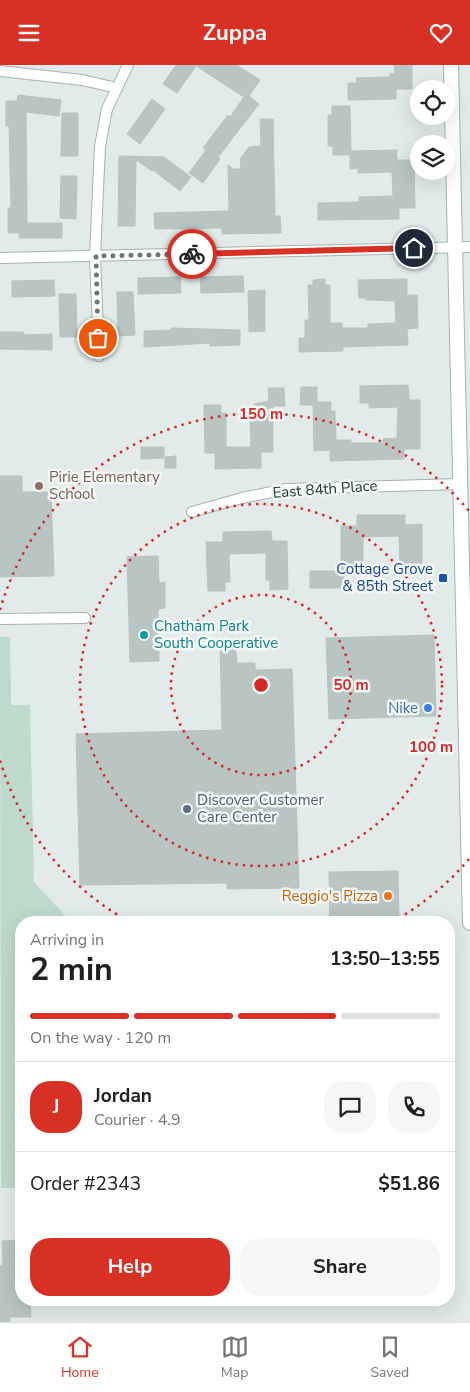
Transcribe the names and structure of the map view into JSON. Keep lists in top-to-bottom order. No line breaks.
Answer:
{"streets":{"street":["East 84th Place"]},"places":{"other":["Pirie Elementary School","Chatham Park South Cooperative","Nike","Discover Customer Care Center","Reggio's Pizza"],"transit":["Cottage Grove & 85th Street"]},"page":{"header":"Zuppa","heading":["2 min","Arriving in","13:50–13:55"],"panel":["Jordan","Courier · 4.9","Order #2343","$51.86"],"bar":"On the way · 120 m","round":"J","buttons":["Help","Share"],"tabs":["Home","Map","Saved"]},"rings":["150 m","50 m","100 m"]}
